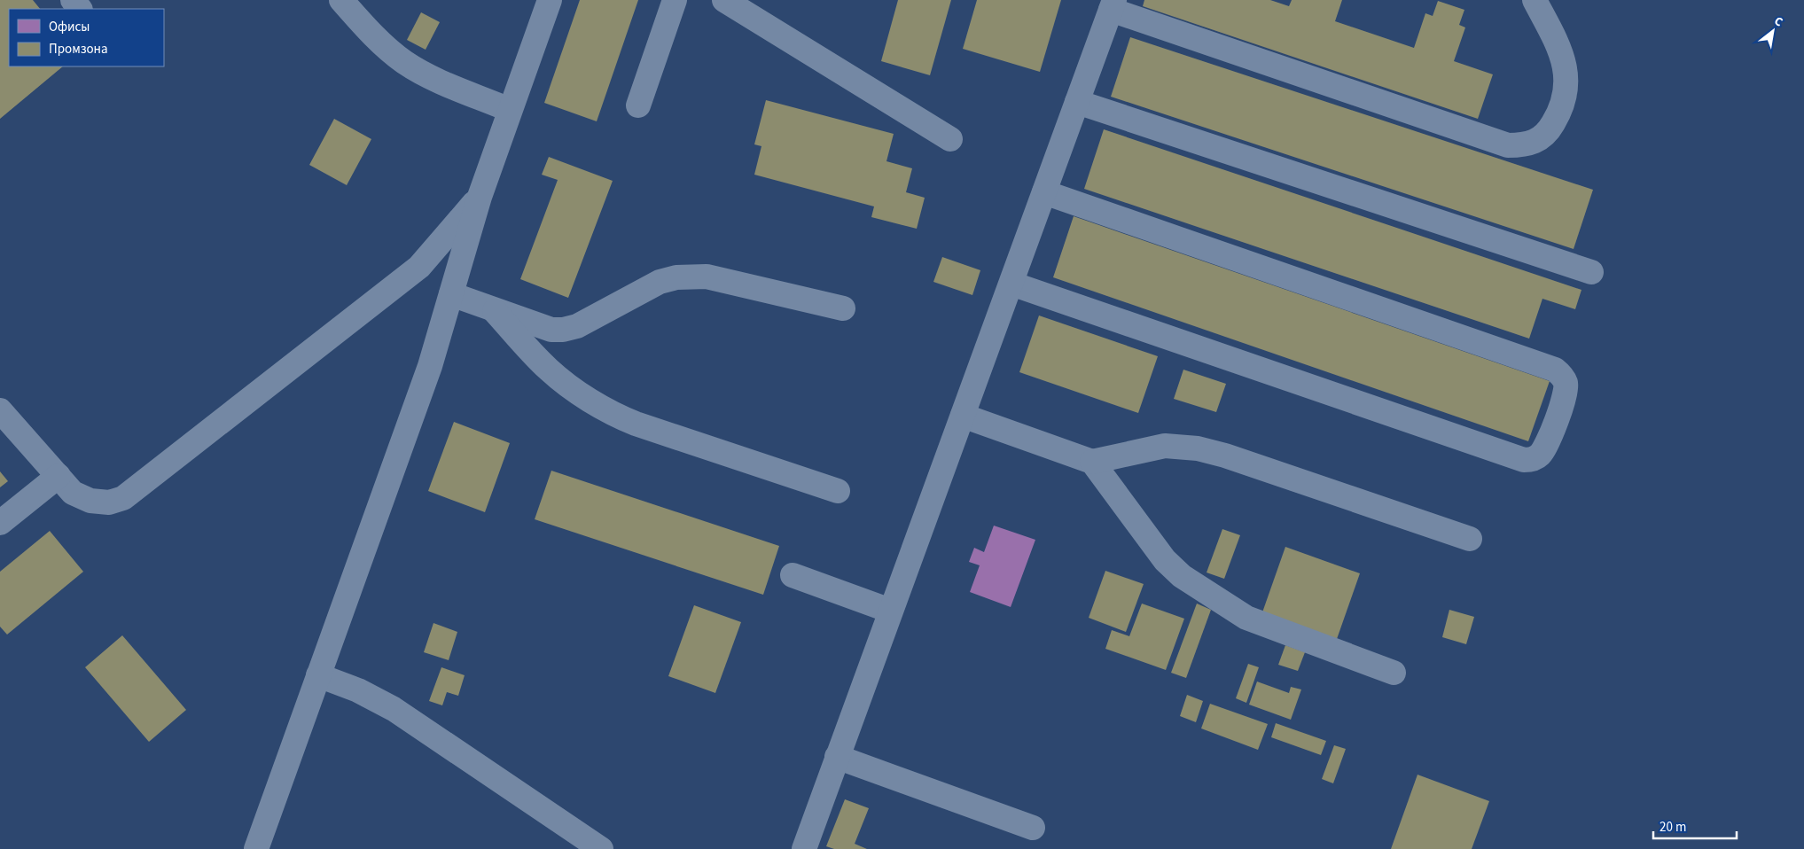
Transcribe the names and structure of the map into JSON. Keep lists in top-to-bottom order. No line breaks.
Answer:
{"legend":["Офисы","Промзона"],"scale_bar":"20 m","north":"top right"}
